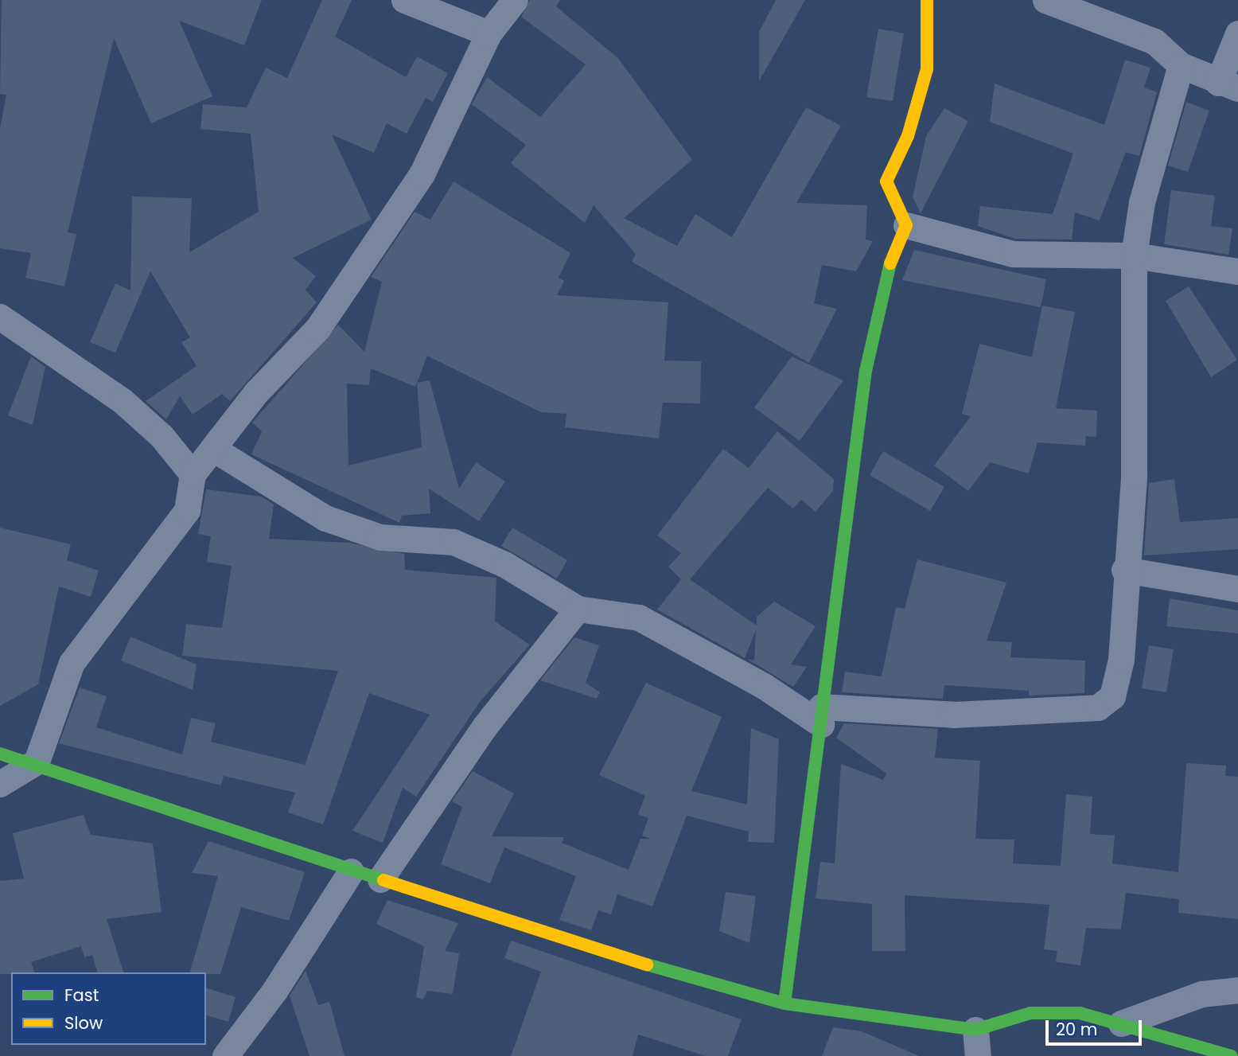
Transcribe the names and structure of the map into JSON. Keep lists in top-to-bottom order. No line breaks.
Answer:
{"legend":["Fast","Slow"],"scale_bar":"20 m"}
